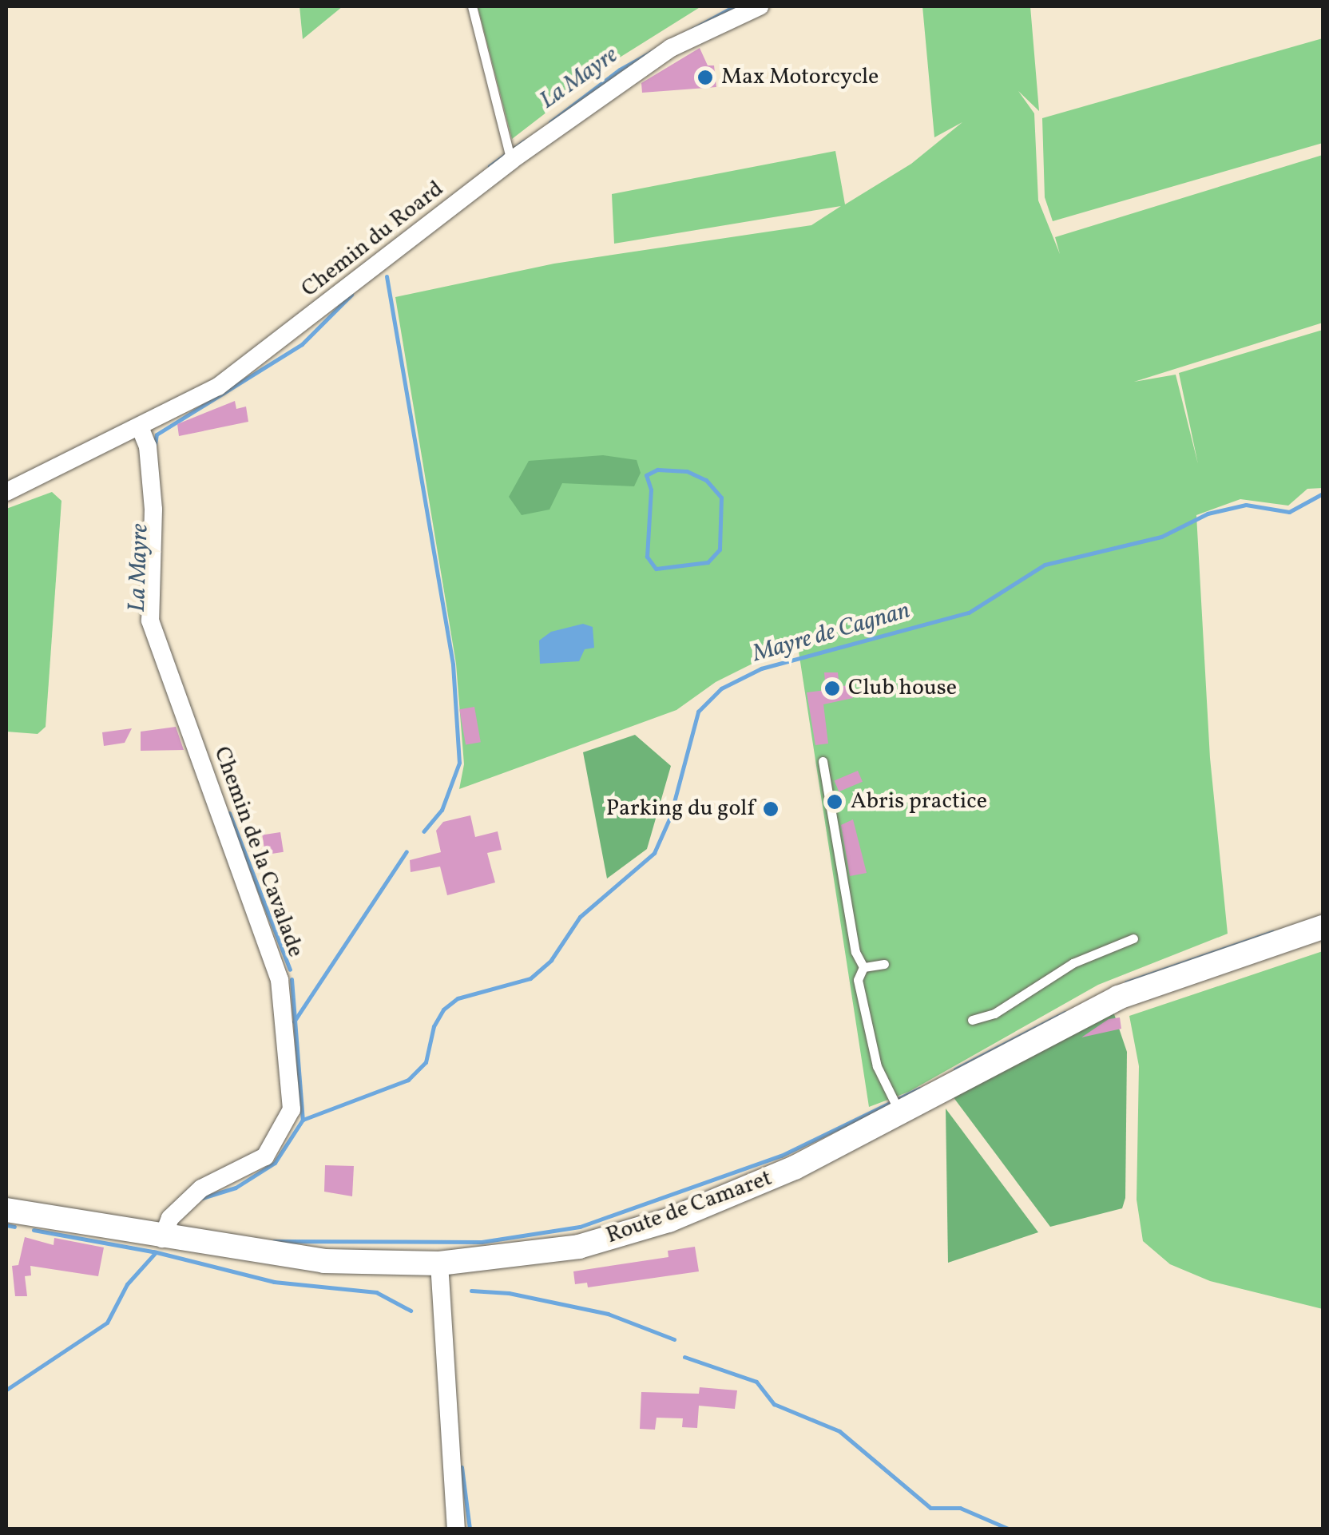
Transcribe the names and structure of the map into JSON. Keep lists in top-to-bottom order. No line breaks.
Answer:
{"streets":{"main road":["Route de Camaret"],"street":["Chemin du Roard","Chemin de la Cavalade"]},"crossings":[["Chemin du Roard","Chemin de la Cavalade"],["Chemin de la Cavalade","Route de Camaret"]],"water":["La Mayre","Mayre de Cagnan"],"places":["Max Motorcycle","Club house","Abris practice","Parking du golf"]}
